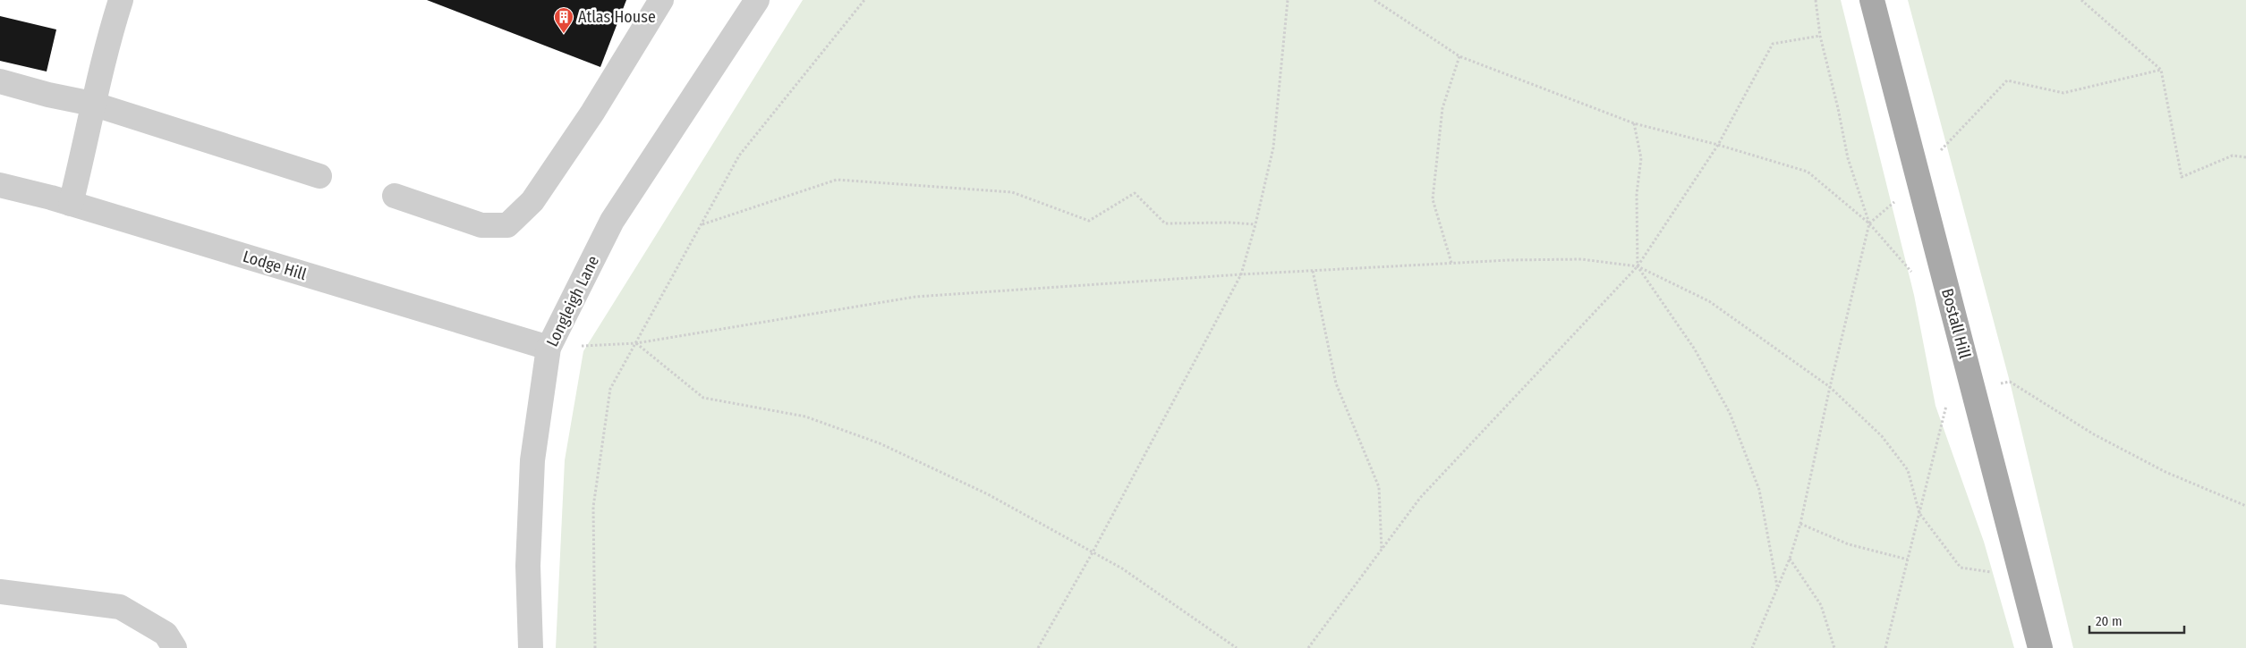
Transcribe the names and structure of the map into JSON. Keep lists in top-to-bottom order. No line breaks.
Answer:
{"streets":{"main road":["Bostall Hill"],"street":["Lodge Hill","Longleigh Lane"]},"crossings":[["Lodge Hill","Longleigh Lane"]],"places":{"building":["Atlas House"]},"scale_bar":"20 m"}
